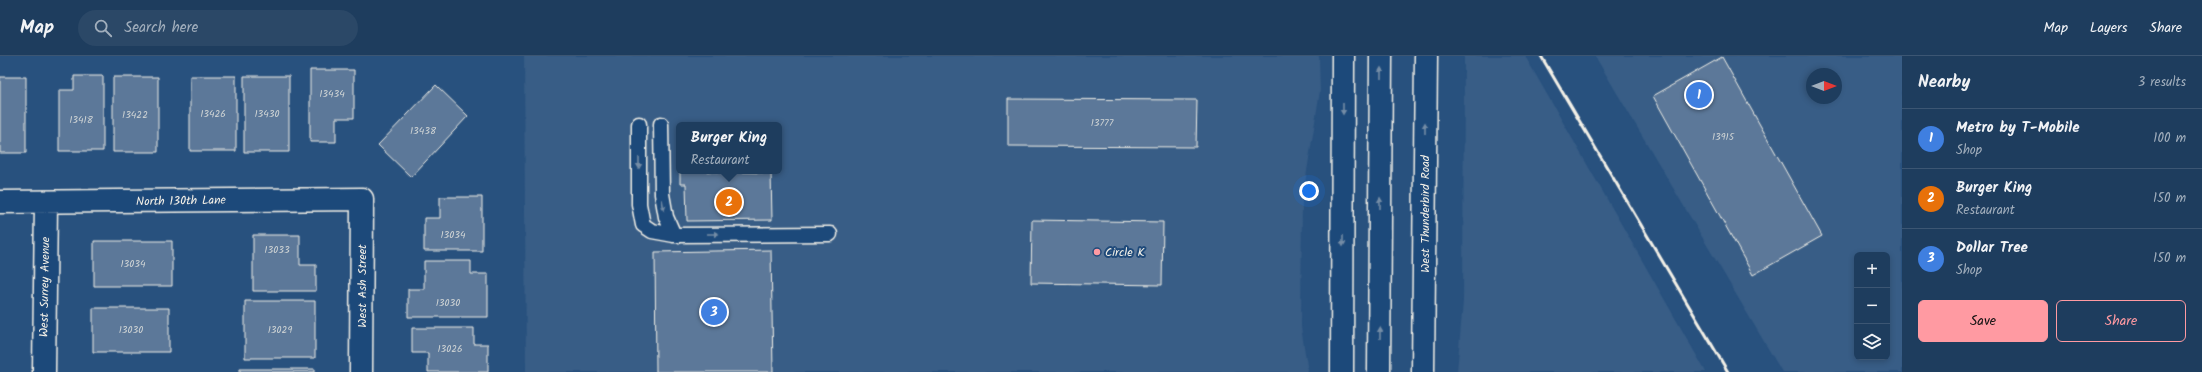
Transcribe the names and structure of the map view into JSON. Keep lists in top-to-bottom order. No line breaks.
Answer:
{"streets":{"main road":["North 130th Lane","West Thunderbird Road","West Ash Street","West Surrey Avenue"]},"crossings":[["North 130th Lane","West Ash Street"],["North 130th Lane","West Surrey Avenue"]],"places":["Circle K"],"house_numbers":["13434","13426","13430","13422","13418","13777","13438","13915","13034","13033","13034","13030","13030","13029","13026"],"north":"right","page":{"header":"Map","search":"Search here","nav":["Map","Layers","Share"],"heading":["Nearby","3 results"],"pins":["1","2","3"],"list":[{"mark":"1","name":"Metro by T-Mobile","note":"Shop","value":"100 m"},{"mark":"2","name":"Burger King","note":"Restaurant","value":"150 m"},{"mark":"3","name":"Dollar Tree","note":"Shop","value":"150 m"}],"popup":["Burger King","Restaurant"],"map_buttons":["+","−"],"buttons":["Save","Share"]}}
